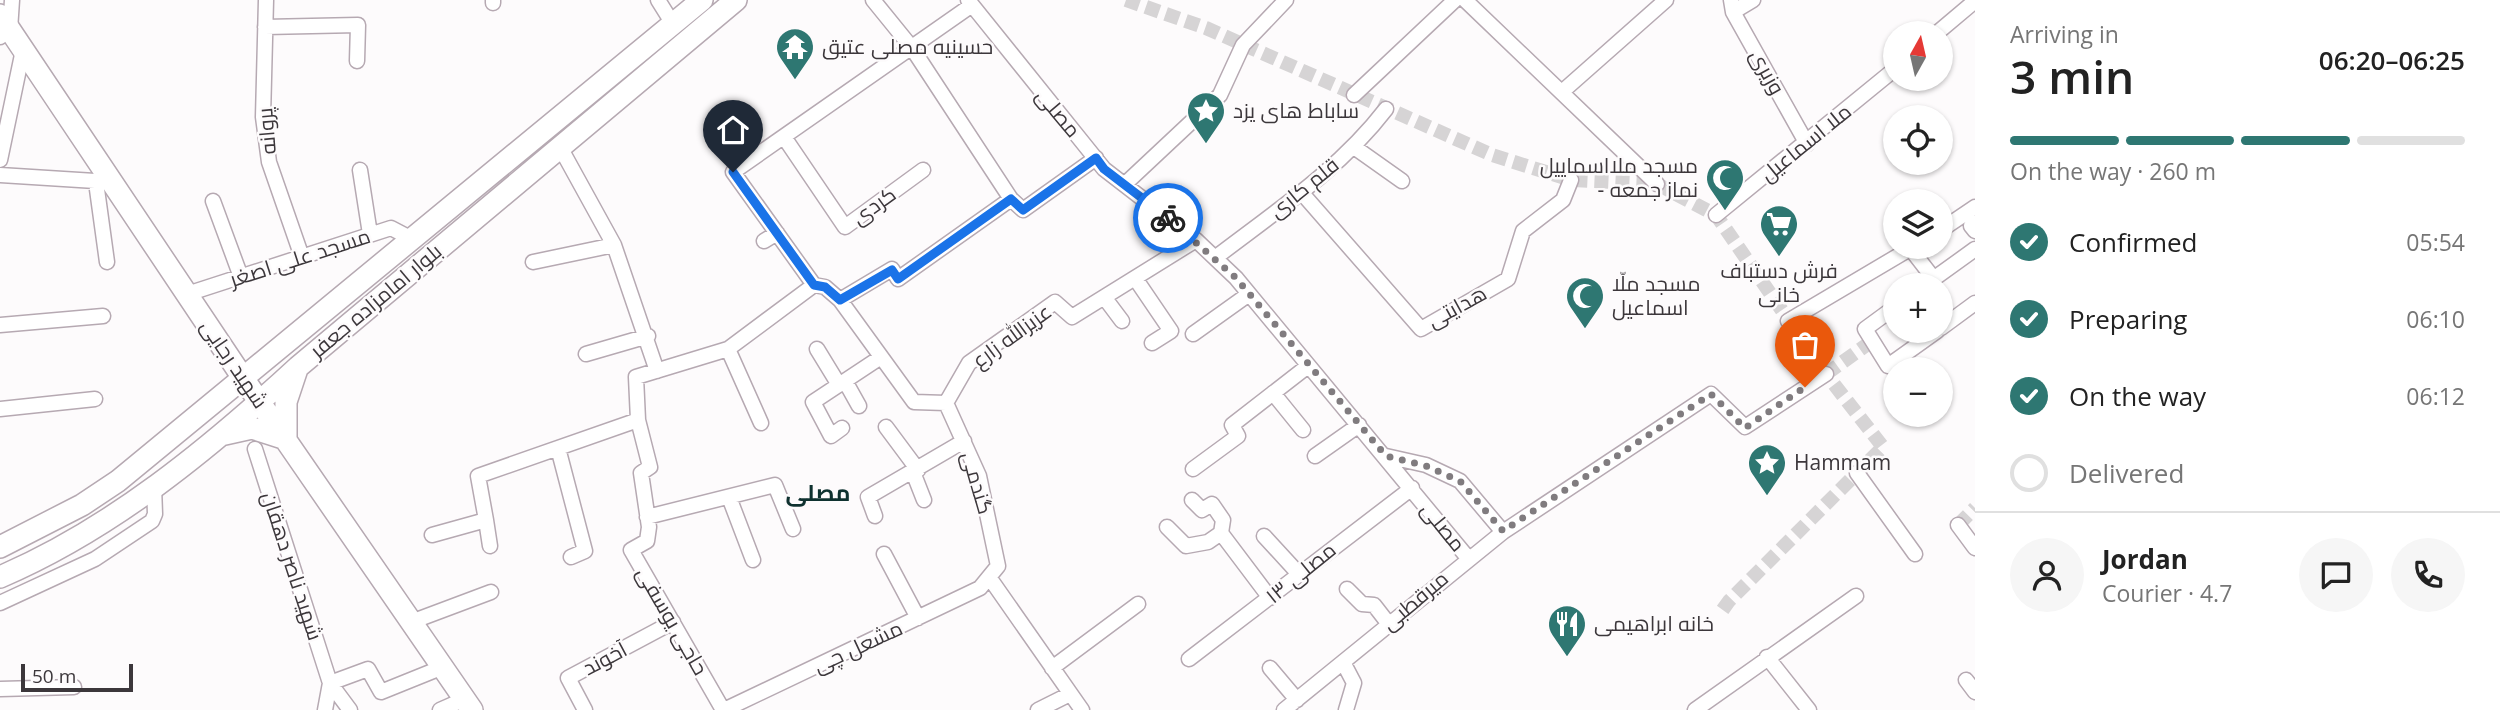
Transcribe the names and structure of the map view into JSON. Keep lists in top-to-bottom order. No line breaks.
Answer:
{"streets":{"main road":["بلوار امامزاده جعفر","شهید رجایی"],"street":["وزیری","مصلی","پروانه","ملا اسماعیل","قلم کاری","کردی","مسجد علی اصغر","هدایتی","عزیزالله زارع","گندمی","شهید ناصر دهقان","مصلی ۱۳","میرقطبی","حاجی یوسفی","مشعل چی","آخوند"]},"crossings":[["وزیری","ملا اسماعیل"],["مصلی","قلم کاری"],["مصلی","عزیزالله زارع"],["مصلی","مصلی ۱۳"],["مصلی","میرقطبی"],["پروانه","مسجد علی اصغر"],["قلم کاری","هدایتی"],["مسجد علی اصغر","بلوار امامزاده جعفر"],["مسجد علی اصغر","شهید رجایی"],["بلوار امامزاده جعفر","شهید رجایی"],["عزیزالله زارع","گندمی"],["گندمی","مشعل چی"],["حاجی یوسفی","مشعل چی"],["حاجی یوسفی","آخوند"]],"districts":["مصلی"],"places":{"temple":["حسینیه مصلی عتیق"],"place":["ساباط های یزد","Hammam"],"mosque":["مسجد ملااسماییل - نماز جمعه","مسجد ملّا اسماعیل"],"supermarket":["فرش دستباف خانی"],"restaurant":["خانه ابراهیمی"]},"scale_bar":"50 m","north":"top","page":{"heading":["3 min","Arriving in","06:20–06:25"],"panel":["Jordan","Courier · 4.7"],"map_buttons":["+","−"],"bar":"On the way · 260 m","list":[["Confirmed","05:54"],["Preparing","06:10"],["On the way","06:12"],"Delivered"],"scale":"50 m"}}
